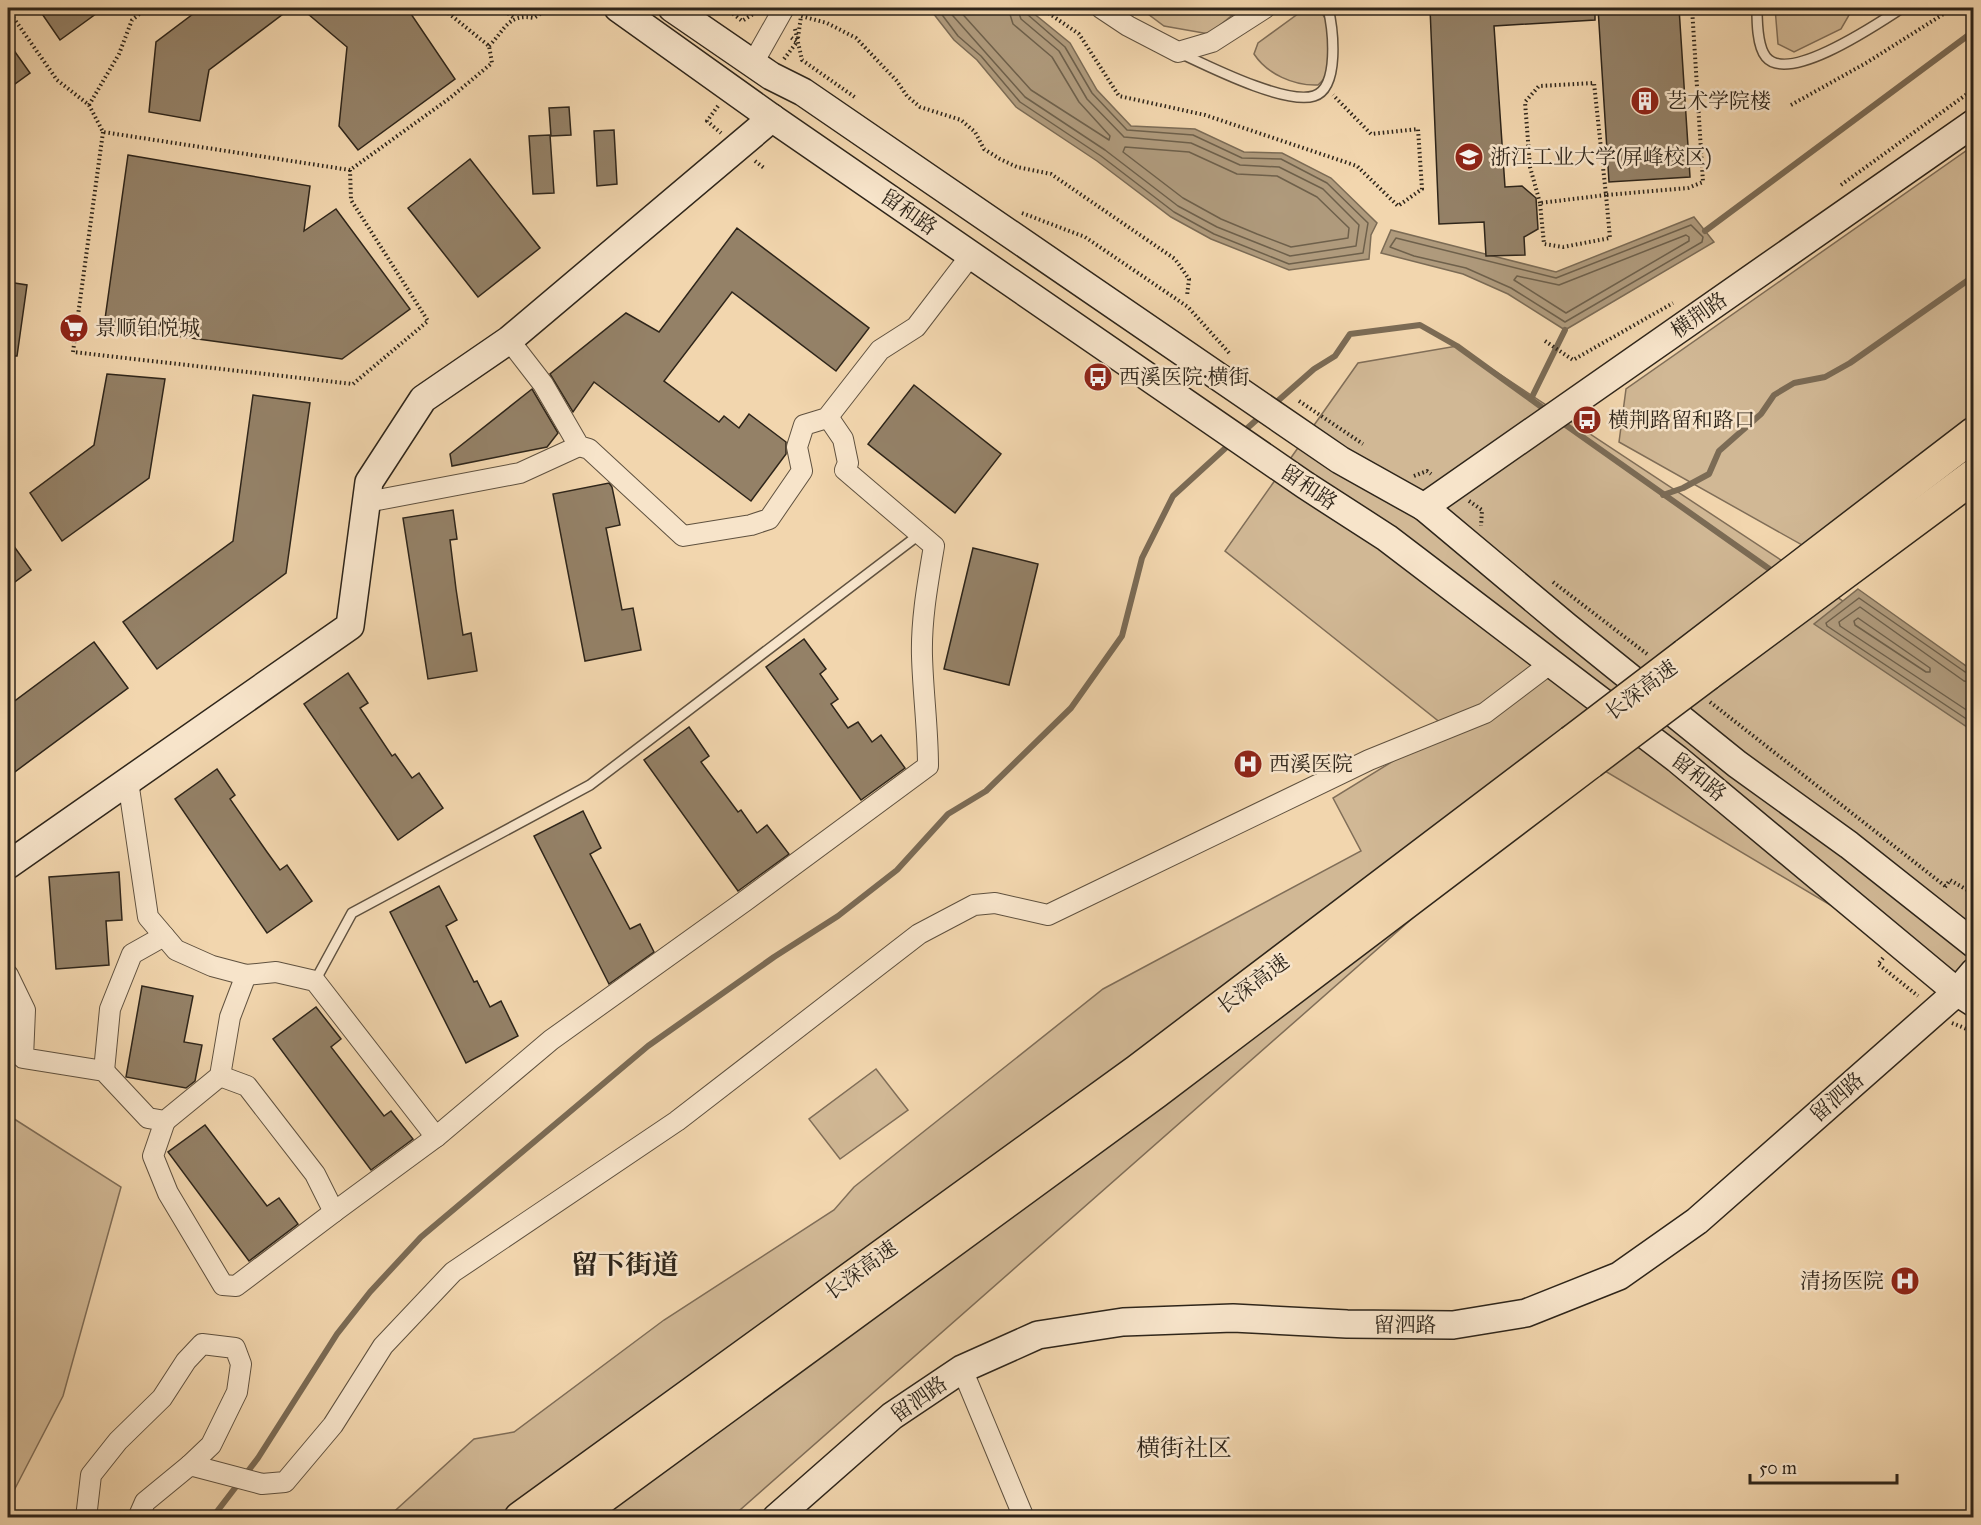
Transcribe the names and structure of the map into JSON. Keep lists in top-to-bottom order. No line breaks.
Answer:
{"streets":{"highway":["长深高速"],"main road":["留和路","横荆路","留泗路"]},"crossings":[["留和路","横荆路"],["留和路","留泗路"]],"districts":["留下街道","横街社区"],"places":{"building":["艺术学院楼"],"school or university":["浙江工业大学(屏峰校区)"],"supermarket":["景顺铂悦城"],"bus stop":["西溪医院·横街","横荆路留和路口"],"hospital":["西溪医院","清扬医院"]},"scale_bar":"50 m"}
